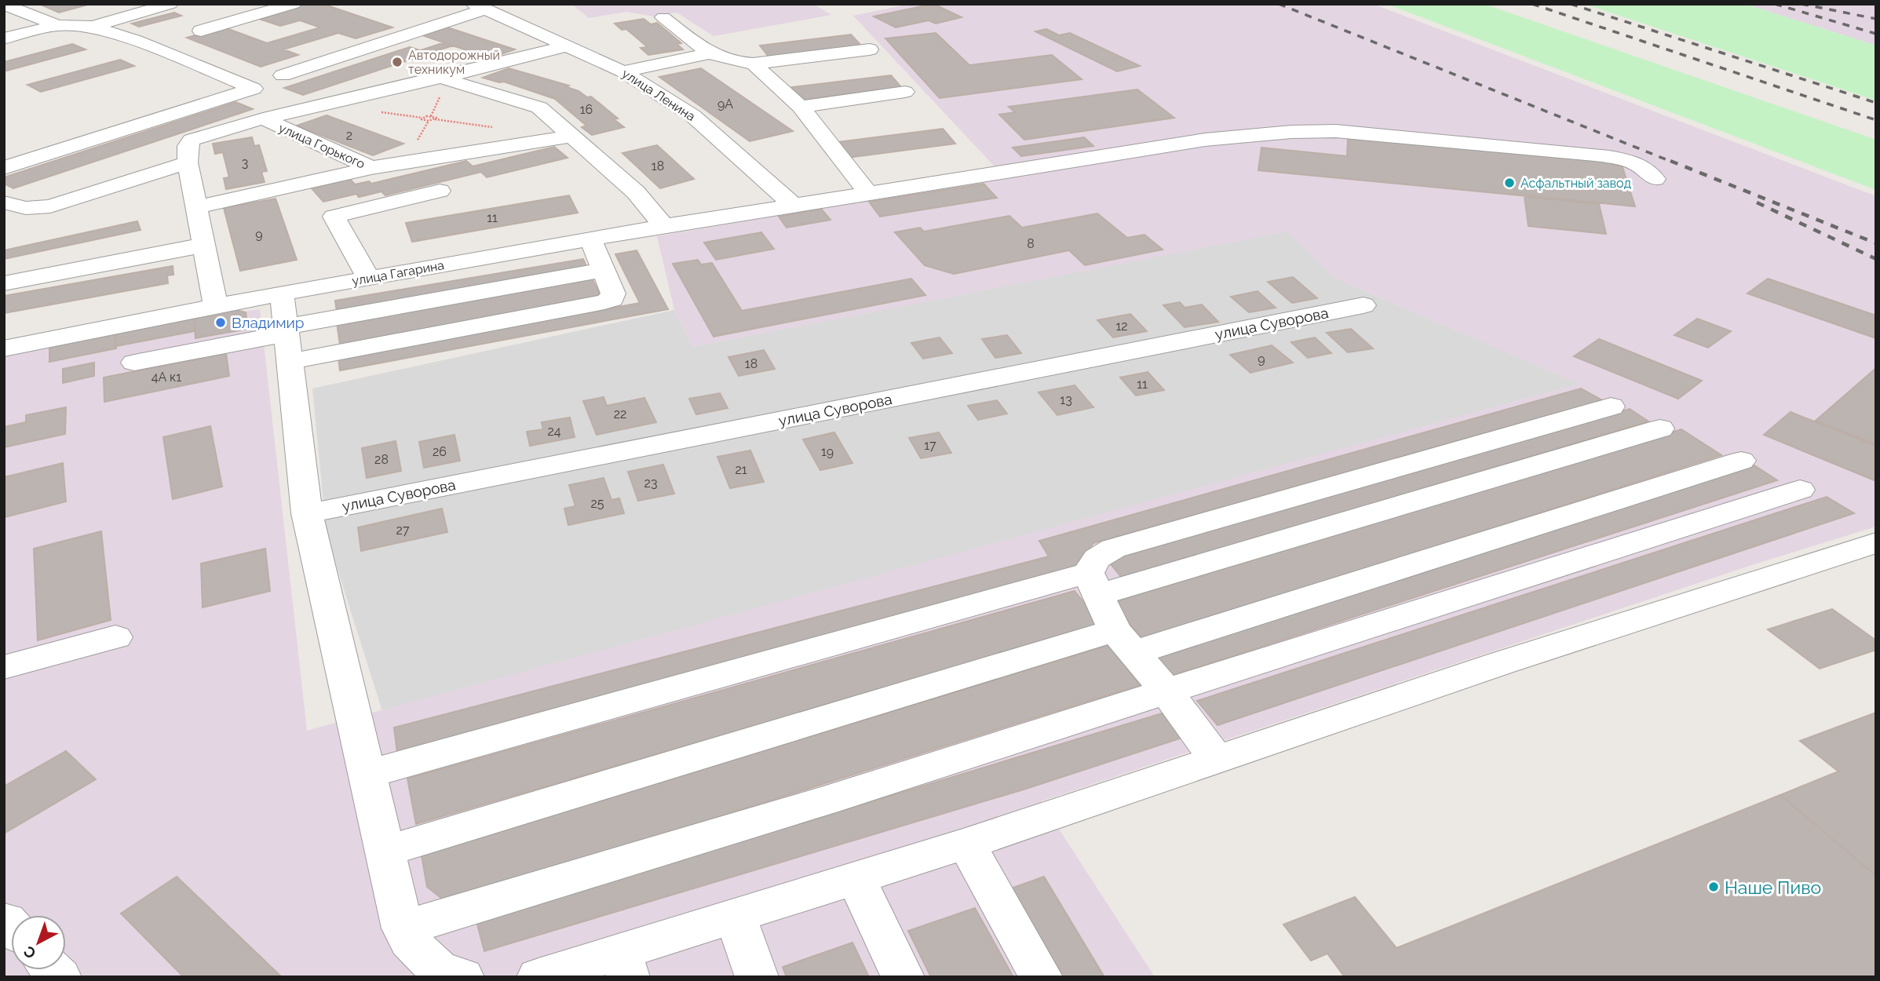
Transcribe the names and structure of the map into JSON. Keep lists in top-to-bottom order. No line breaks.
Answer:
{"streets":{"street":["улица Ленина","улица Горького","улица Гагарина","улица Суворова"]},"crossings":[["улица Ленина","улица Гагарина"]],"places":["Автодорожный техникум","Асфальтный завод","Владимир","Наше Пиво"],"house_numbers":["9А","16","2","3","18","11","9","8","12","9","18","4А к1","11","13","22","24","17","26","19","28","21","23","25","27"],"north":"bottom left"}
